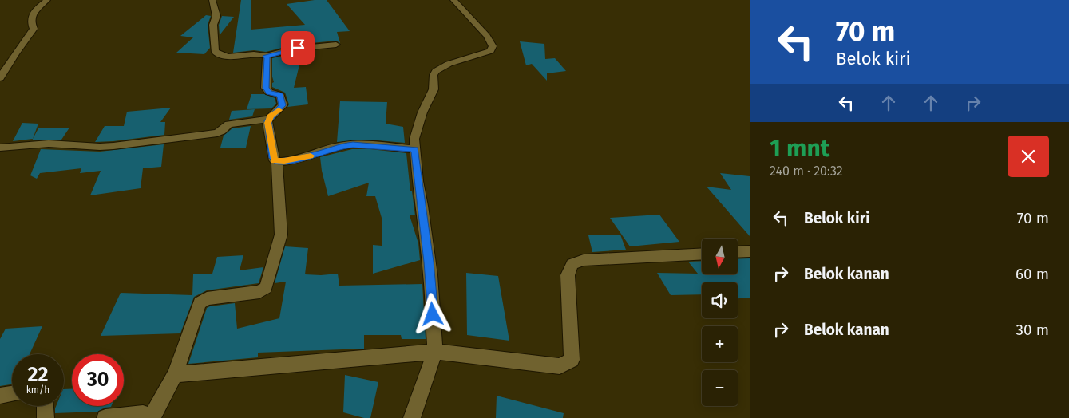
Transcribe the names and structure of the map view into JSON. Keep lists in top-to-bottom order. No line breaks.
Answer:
{"north":"bottom","page":{"turn":["70 m","Belok kiri"],"heading":["1 mnt","240 m · 20:32"],"list":[{"name":"Belok kiri","value":"70 m"},{"name":"Belok kanan","value":"60 m"},{"name":"Belok kanan","value":"30 m"}],"map_buttons":["+","−"],"speed":"22 km/h","limit":"30"}}
